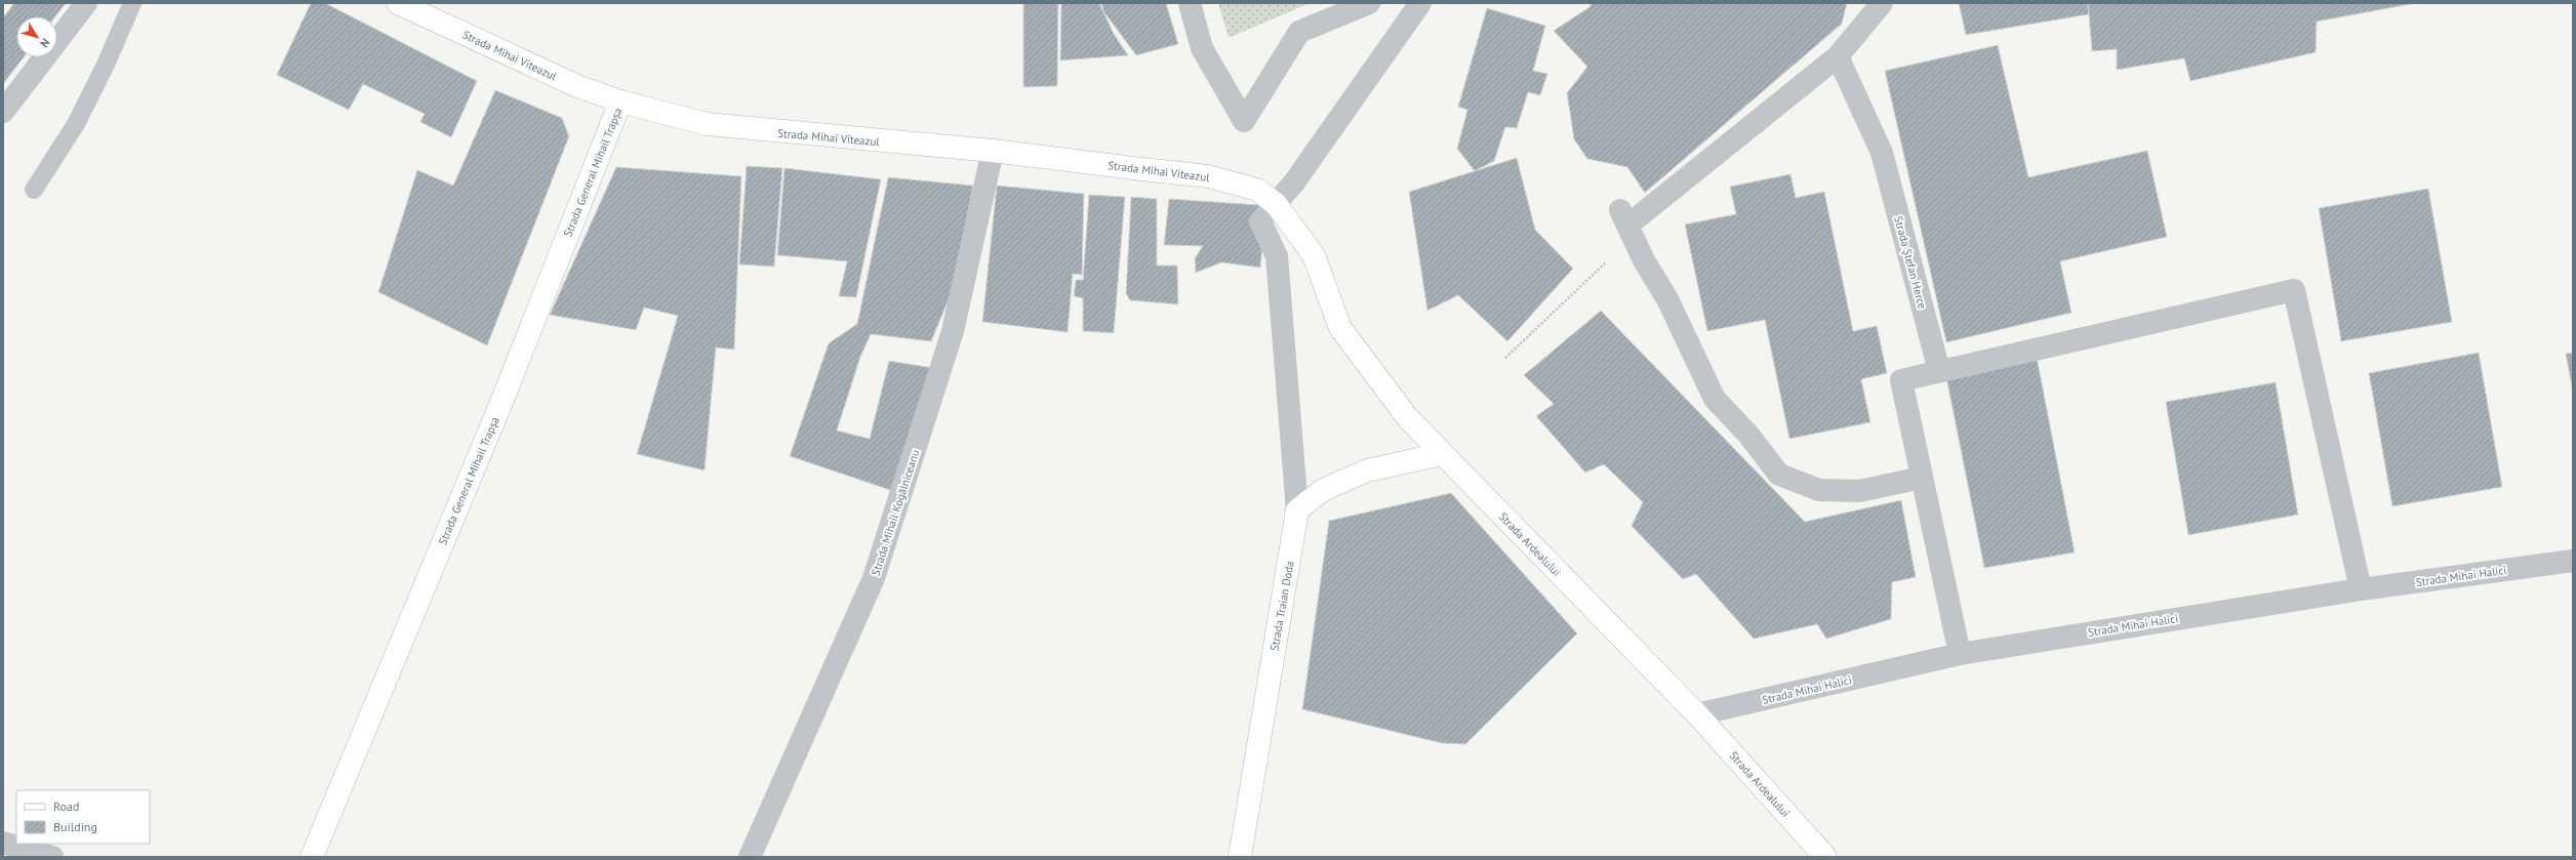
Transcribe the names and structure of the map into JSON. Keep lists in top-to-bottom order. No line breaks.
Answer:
{"streets":{"main road":["Strada Mihai Viteazul","Strada General Mihail Trapșa","Strada Ardealului","Strada Traian Doda"],"street":["Strada Ștefan Herce","Strada Mihail Kogălniceanu","Strada Mihai Halici"]},"crossings":[["Strada Mihai Viteazul","Strada General Mihail Trapșa"],["Strada Mihai Viteazul","Strada Mihail Kogălniceanu"],["Strada Mihai Viteazul","Strada Ardealului"],["Strada Ardealului","Strada Mihai Halici"]],"legend":["Road","Building"],"north":"bottom right"}
